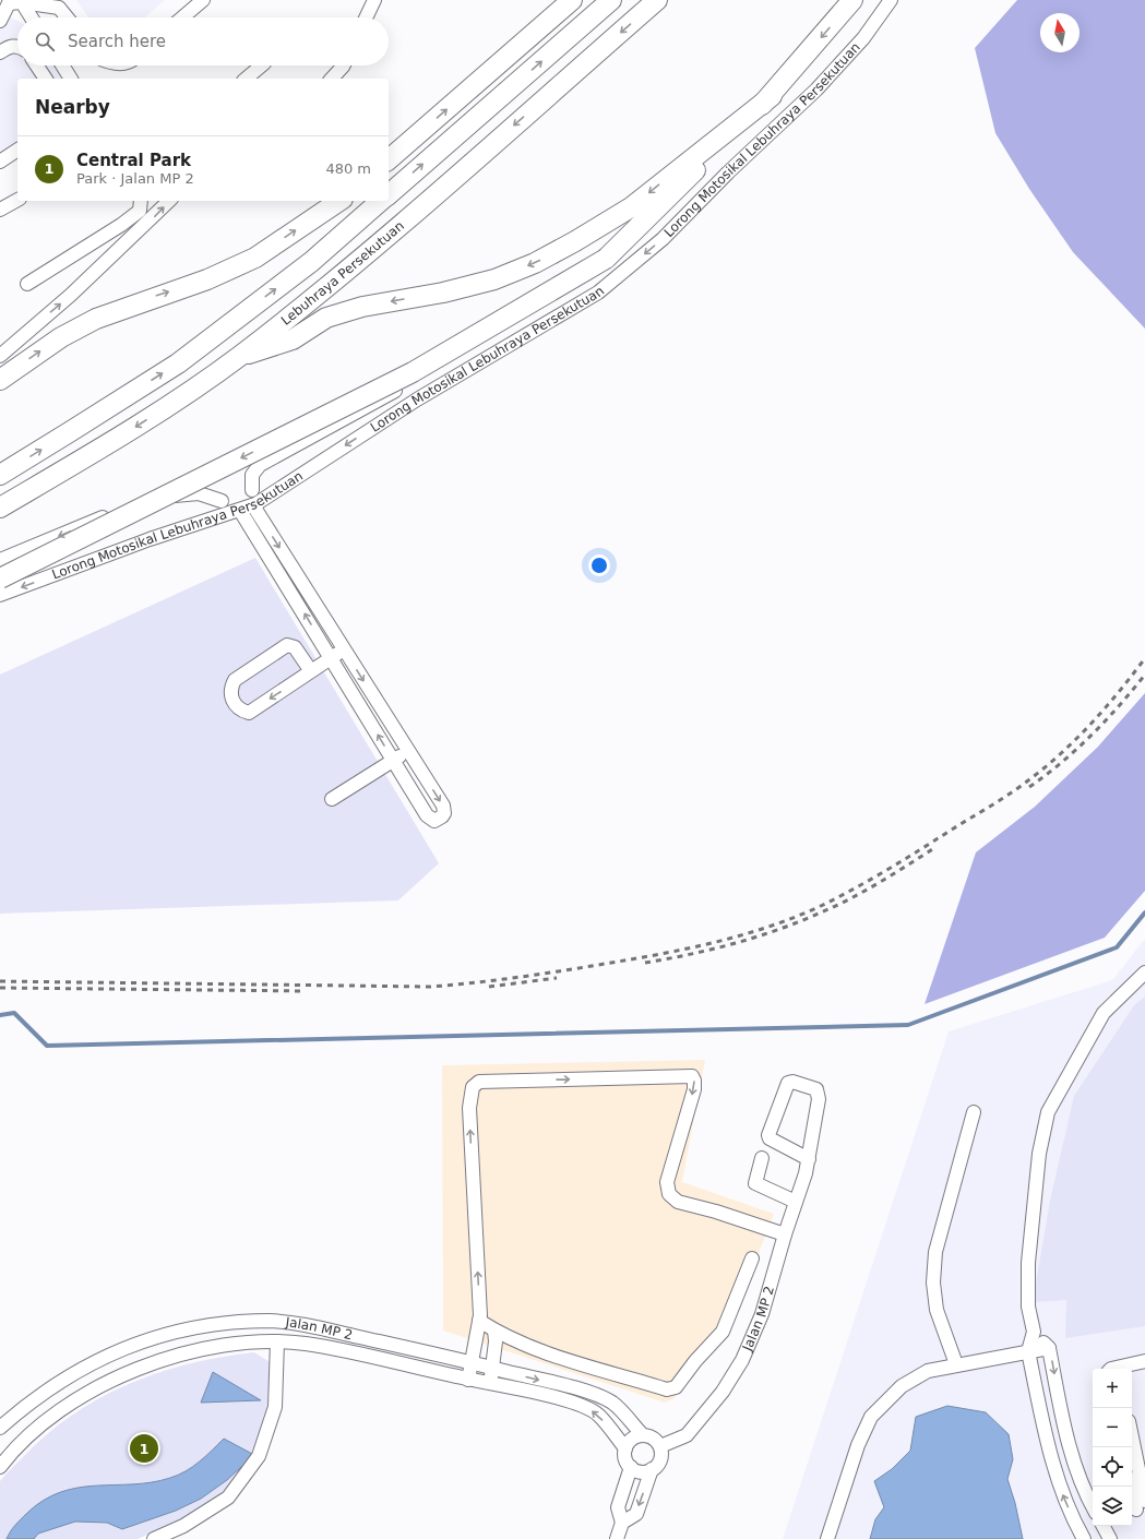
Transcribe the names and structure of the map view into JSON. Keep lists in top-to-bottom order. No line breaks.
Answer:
{"streets":{"highway":["Lebuhraya Persekutuan"],"street":["Lorong Motosikal Lebuhraya Persekutuan","Jalan MP 2"]},"north":"top","page":{"search":"Search here","heading":"Nearby","list":[{"mark":"1","name":"Central Park","note":"Park · Jalan MP 2","value":"480 m"}],"map_buttons":["+","−"],"pins":"1"}}
